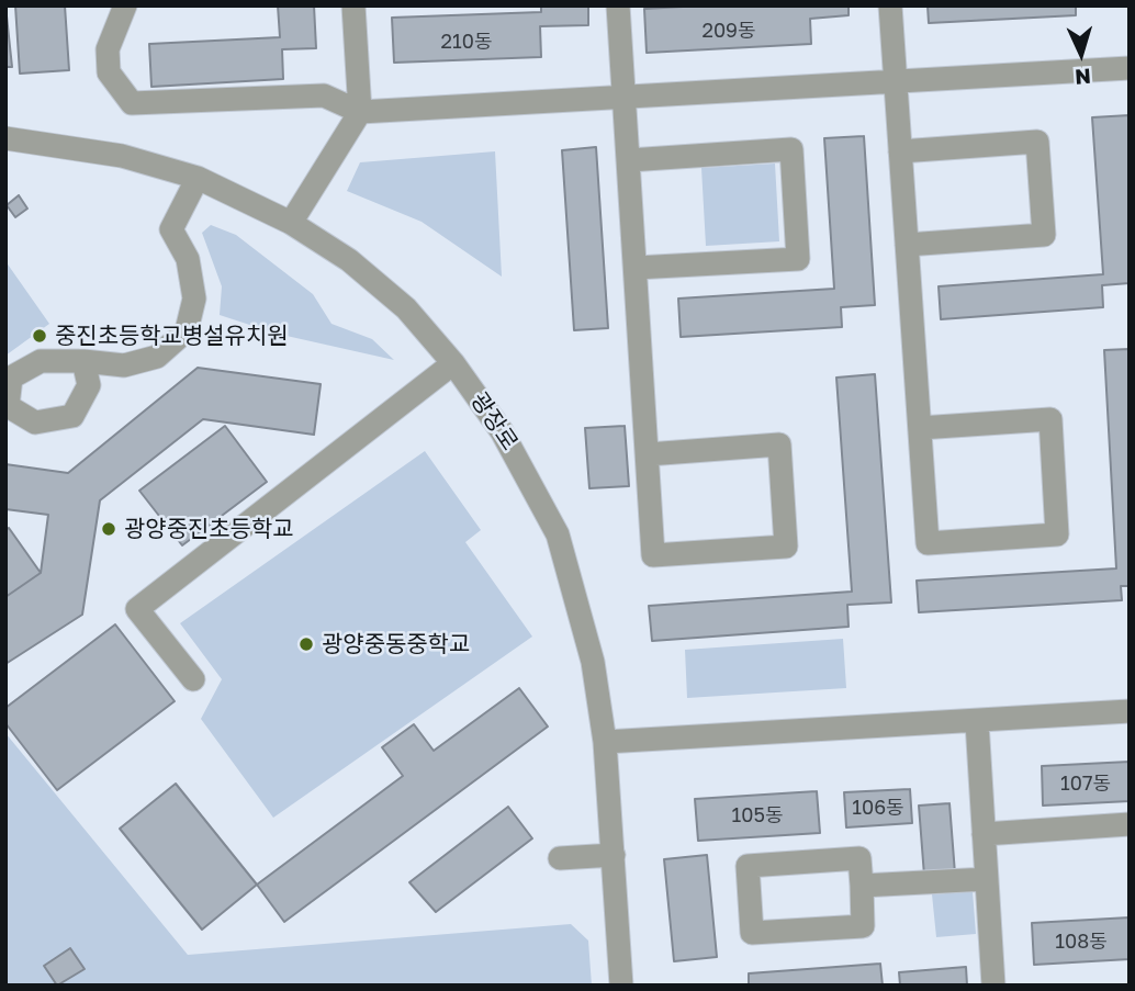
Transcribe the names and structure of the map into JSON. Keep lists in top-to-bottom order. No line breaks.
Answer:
{"streets":{"street":["광장로"]},"places":["중진초등학교병설유치원","광양중진초등학교","광양중동중학교"],"house_numbers":["209동","210동","107동","106동","105동","108동"],"north":"bottom"}
